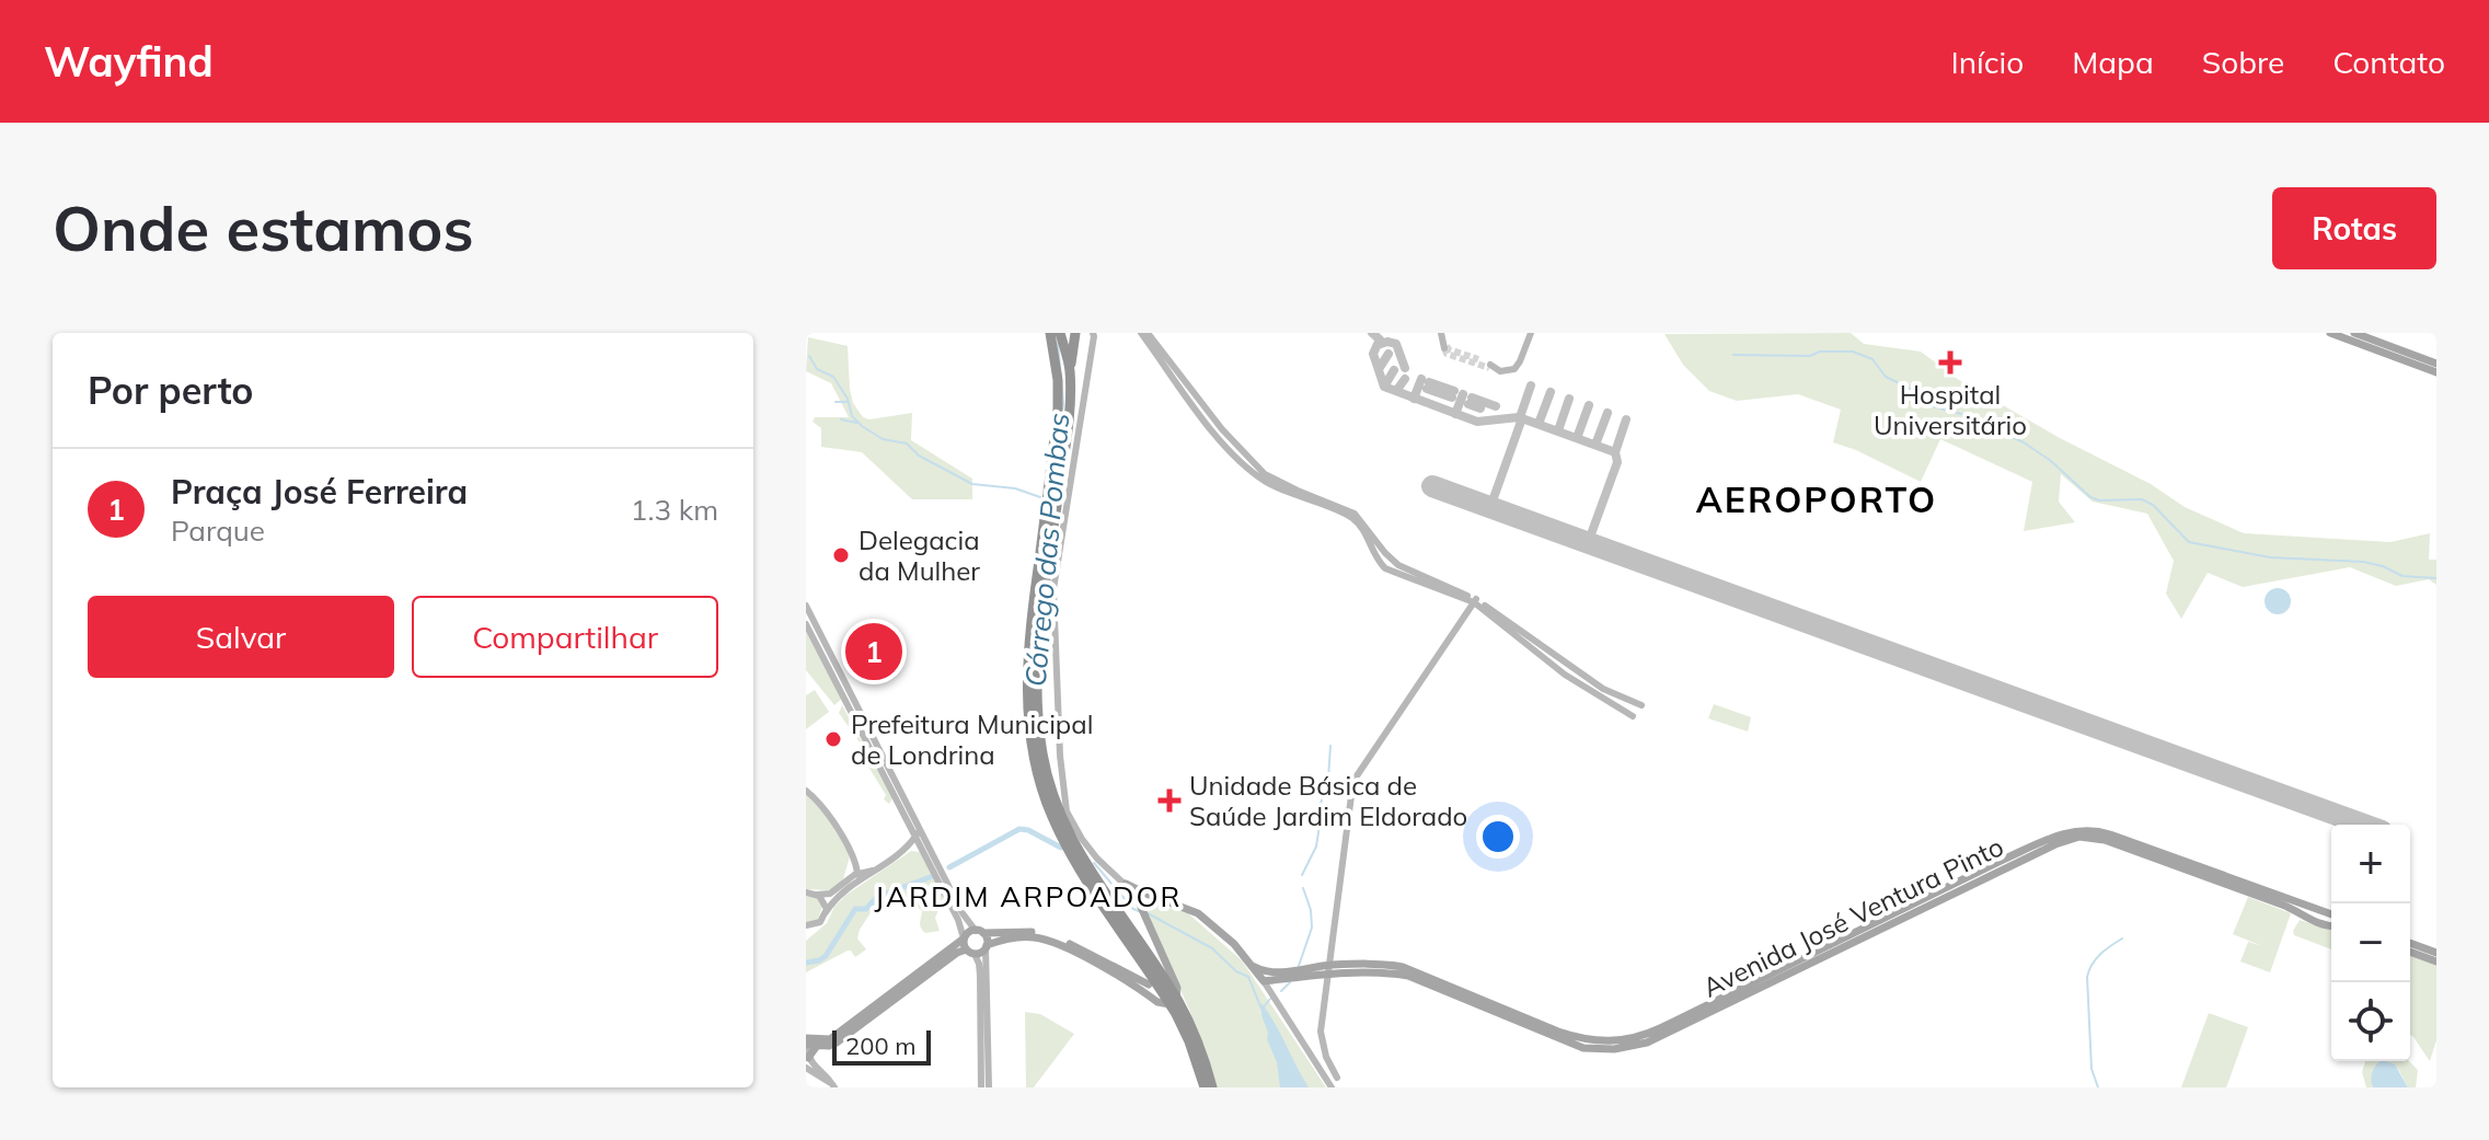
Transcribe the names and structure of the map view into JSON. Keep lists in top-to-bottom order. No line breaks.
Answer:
{"streets":{"main road":["Avenida José Ventura Pinto"]},"districts":["AEROPORTO","JARDIM ARPOADOR"],"water":["Córrego das Pombas"],"places":{"health":["Hospital Universitário","Unidade Básica de Saúde Jardim Eldorado"],"other":["Delegacia da Mulher","Prefeitura Municipal de Londrina"]},"scale_bar":"200 m","page":{"header":"Wayfind","nav":["Início","Mapa","Sobre","Contato"],"buttons":["Rotas",["Salvar","Compartilhar"]],"title":"Onde estamos","heading":"Por perto","list":[{"mark":"1","name":"Praça José Ferreira","note":"Parque","value":"1.3 km"}],"pins":"1","map_buttons":["+","−"],"scale":"200 m"}}
